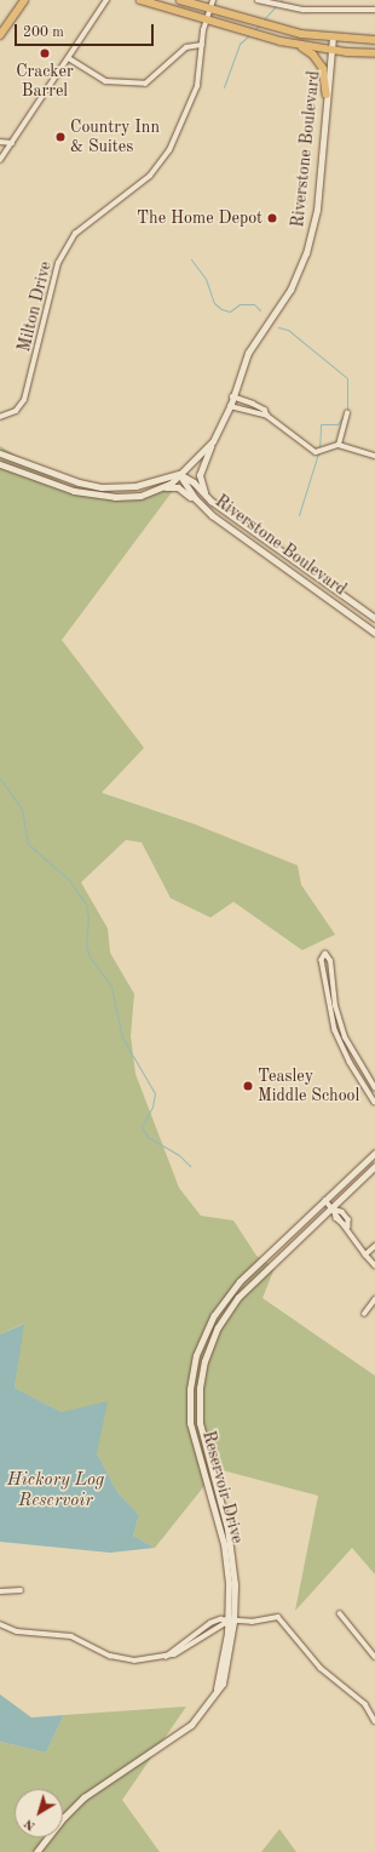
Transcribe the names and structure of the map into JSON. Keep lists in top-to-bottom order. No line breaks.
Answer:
{"streets":{"street":["Riverstone Boulevard","Milton Drive","Reservoir Drive"]},"water":["Hickory Log Reservoir"],"places":["Cracker Barrel","Country Inn & Suites","The Home Depot","Teasley Middle School"],"scale_bar":"200 m","north":"bottom left"}
